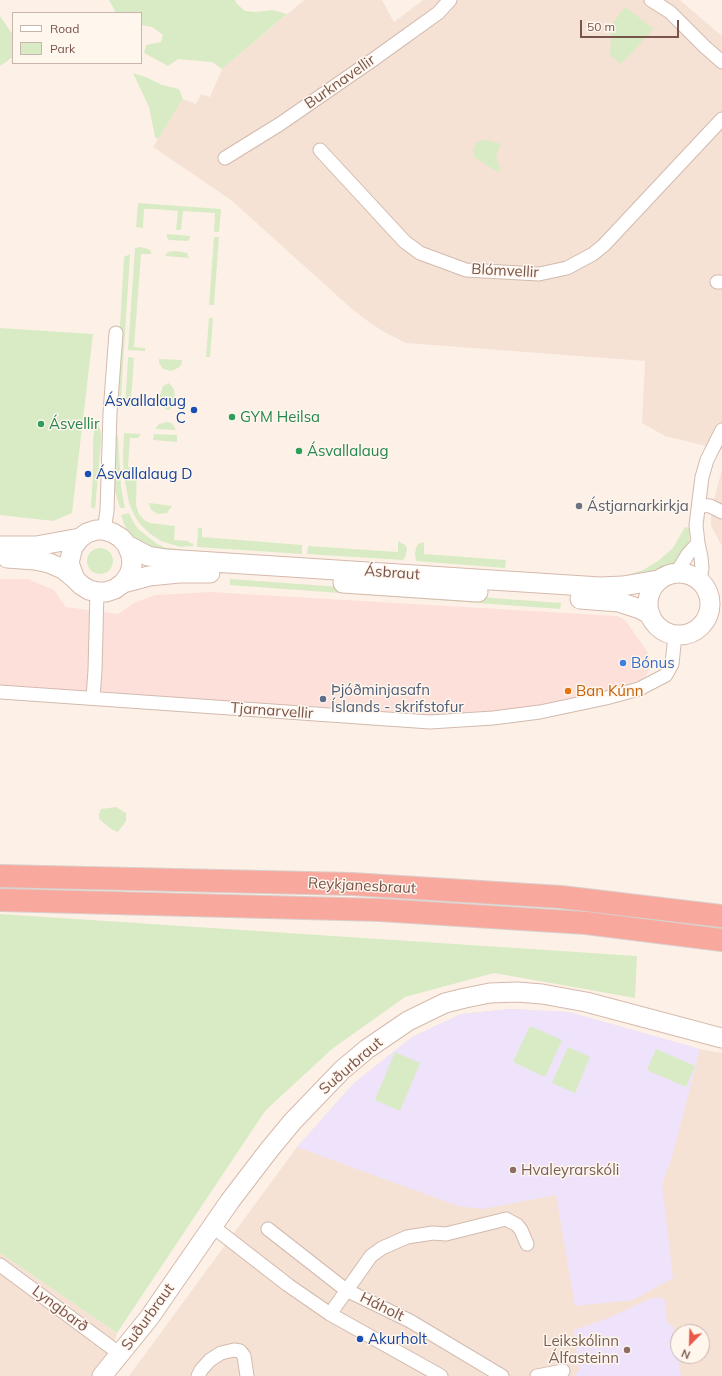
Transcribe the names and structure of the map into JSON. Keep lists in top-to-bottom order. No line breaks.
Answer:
{"streets":{"highway":["Reykjanesbraut"],"street":["Burknavellir","Blómvellir","Ásbraut","Tjarnarvellir","Suðurbraut","Háholt","Lyngbarð"]},"crossings":[["Ásbraut","Tjarnarvellir"],["Suðurbraut","Háholt"],["Suðurbraut","Lyngbarð"]],"places":["Ásvallalaug C","GYM Heilsa","Ásvellir","Ásvallalaug","Ásvallalaug D","Ástjarnarkirkja","Bónus","Ban Kúnn","Þjóðminjasafn Íslands - skrifstofur","Hvaleyrarskóli","Akurholt","Leikskólinn Álfasteinn"],"legend":["Road","Park"],"scale_bar":"50 m","north":"bottom left"}
